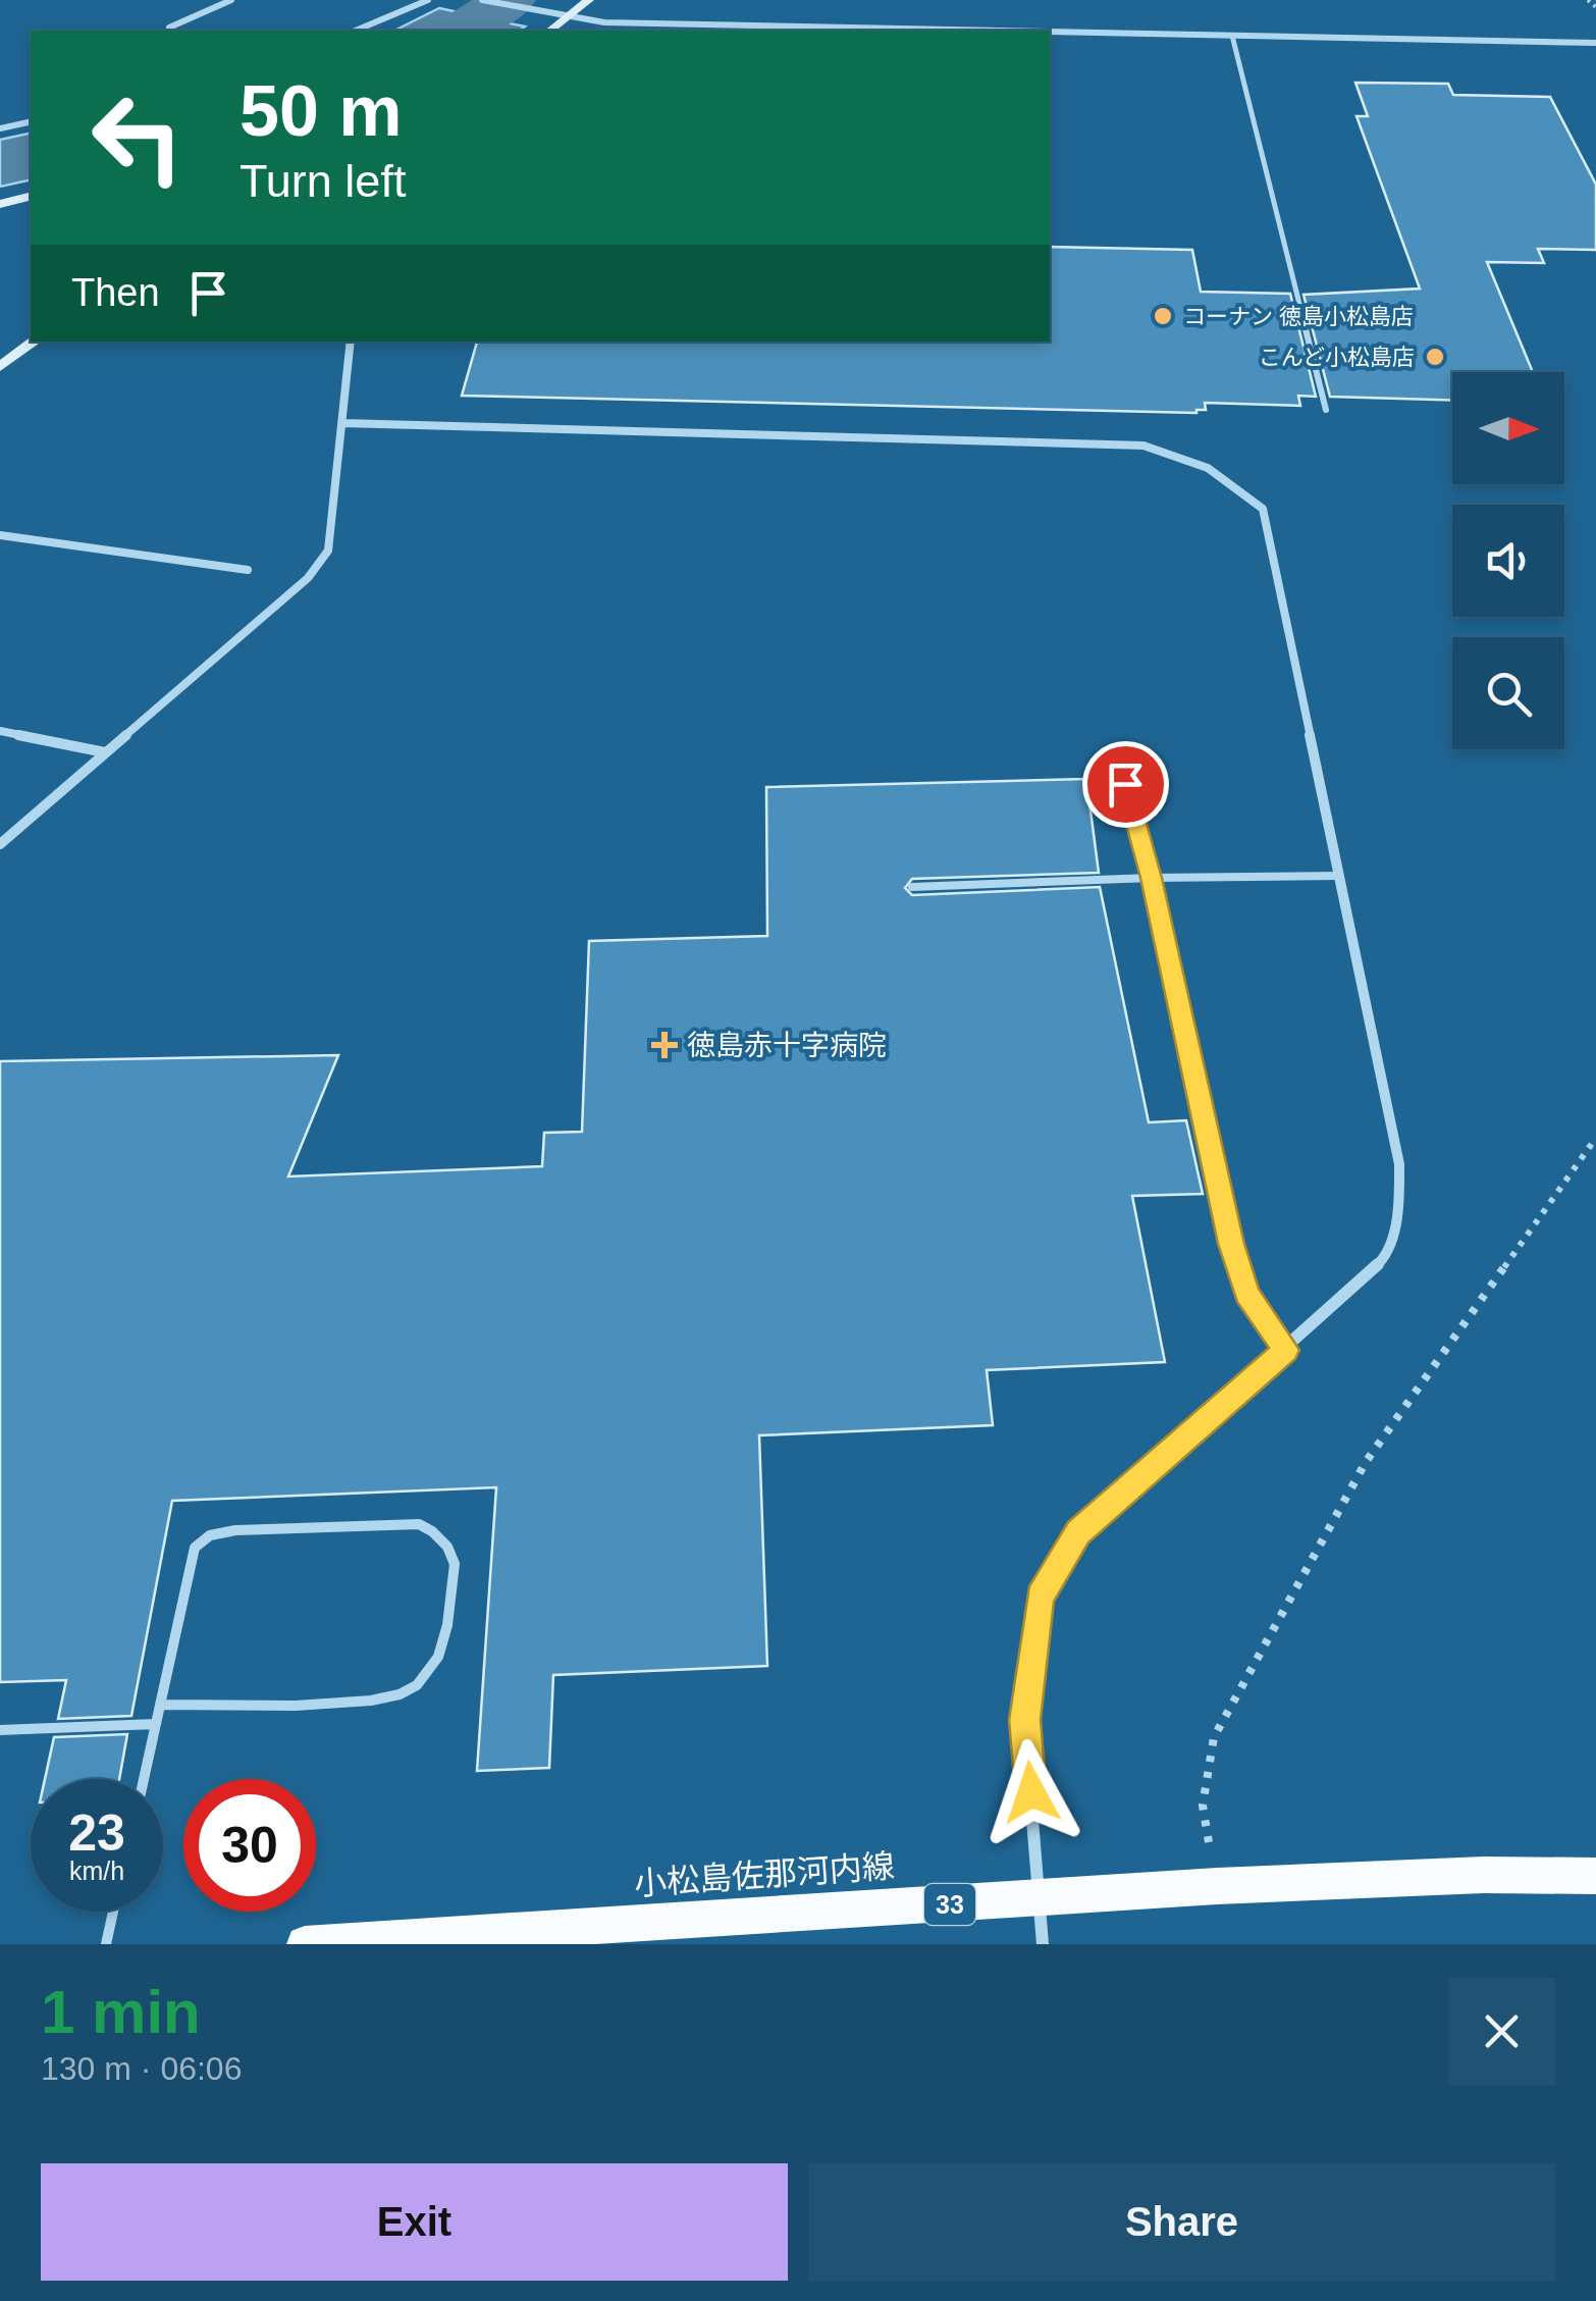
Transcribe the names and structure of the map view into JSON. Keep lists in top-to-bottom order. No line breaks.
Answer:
{"streets":{"main road":["小松島佐那河内線","33"]},"places":{"other":["コーナン 徳島小松島店","こんど小松島店"],"health":["徳島赤十字病院"]},"north":"right","page":{"turn":["50 m","Turn left"],"then":"Then","speed":"23 km/h","limit":"30","heading":["1 min","130 m · 06:06"],"buttons":["Exit","Share"]}}
